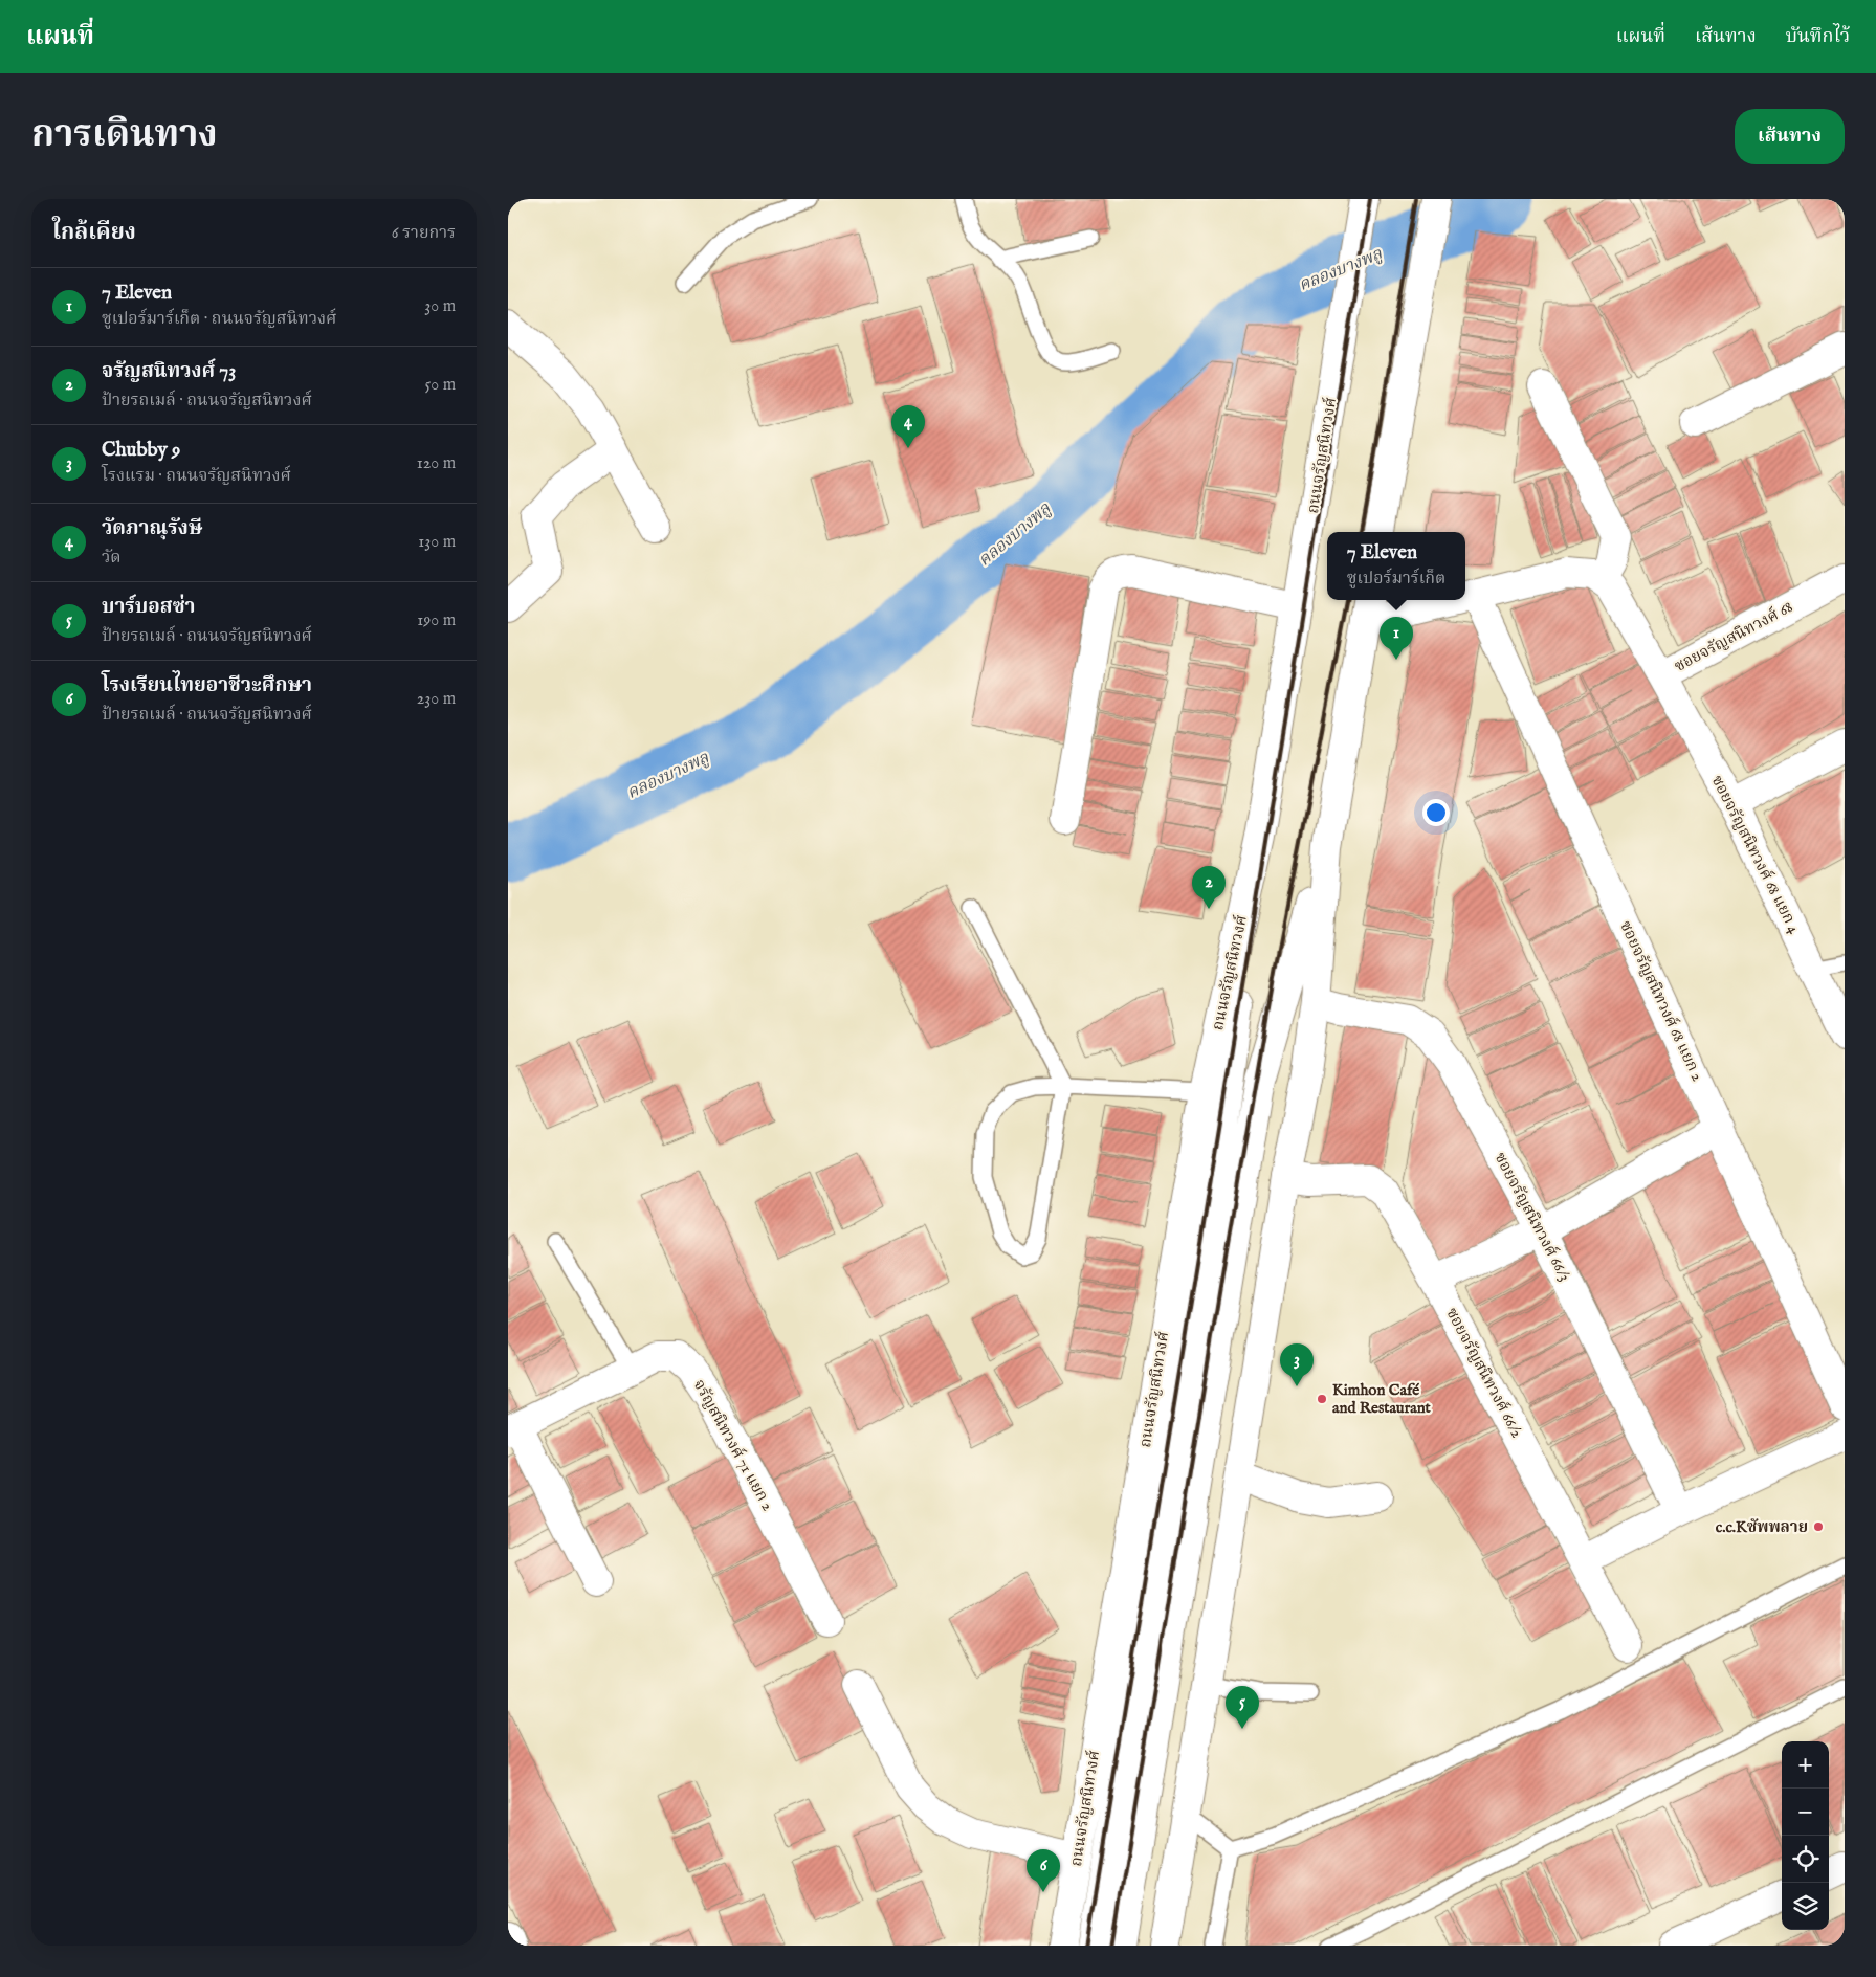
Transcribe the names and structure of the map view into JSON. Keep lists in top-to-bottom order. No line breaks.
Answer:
{"streets":{"street":["ถนนจรัญสนิทวงศ์","ซอยจรัญสนิทวงศ์ 68","ซอยจรัญสนิทวงศ์ 68 แยก 4","ซอยจรัญสนิทวงศ์ 68 แยก 2","ซอยจรัญสนิทวงศ์ 66/3","ซอยจรัญสนิทวงศ์ 66/2","จรัญสนิทวงศ์ 71 แยก 2"]},"crossings":[["ซอยจรัญสนิทวงศ์ 68","ซอยจรัญสนิทวงศ์ 68 แยก 4"]],"water":["คลองบางพลู"],"places":["Kimhon Café and Restaurant","c.c.Kซัพพลาย"],"page":{"header":"แผนที่","nav":["แผนที่","เส้นทาง","บันทึกไว้"],"title":"การเดินทาง","buttons":"เส้นทาง","heading":["ใกล้เคียง","6 รายการ"],"list":[{"mark":"1","name":"7 Eleven","note":"ซูเปอร์มาร์เก็ต · ถนนจรัญสนิทวงศ์","value":"30 m"},{"mark":"2","name":"จรัญสนิทวงศ์ 73","note":"ป้ายรถเมล์ · ถนนจรัญสนิทวงศ์","value":"50 m"},{"mark":"3","name":"Chubby 9","note":"โรงแรม · ถนนจรัญสนิทวงศ์","value":"120 m"},{"mark":"4","name":"วัดภาณุรังษี","note":"วัด","value":"130 m"},{"mark":"5","name":"บาร์บอสซ่า","note":"ป้ายรถเมล์ · ถนนจรัญสนิทวงศ์","value":"190 m"},{"mark":"6","name":"โรงเรียนไทยอาชีวะศึกษา","note":"ป้ายรถเมล์ · ถนนจรัญสนิทวงศ์","value":"230 m"}],"pins":["4","1","2","3","5","6"],"popup":["7 Eleven","ซูเปอร์มาร์เก็ต"],"map_buttons":["+","−"]}}
